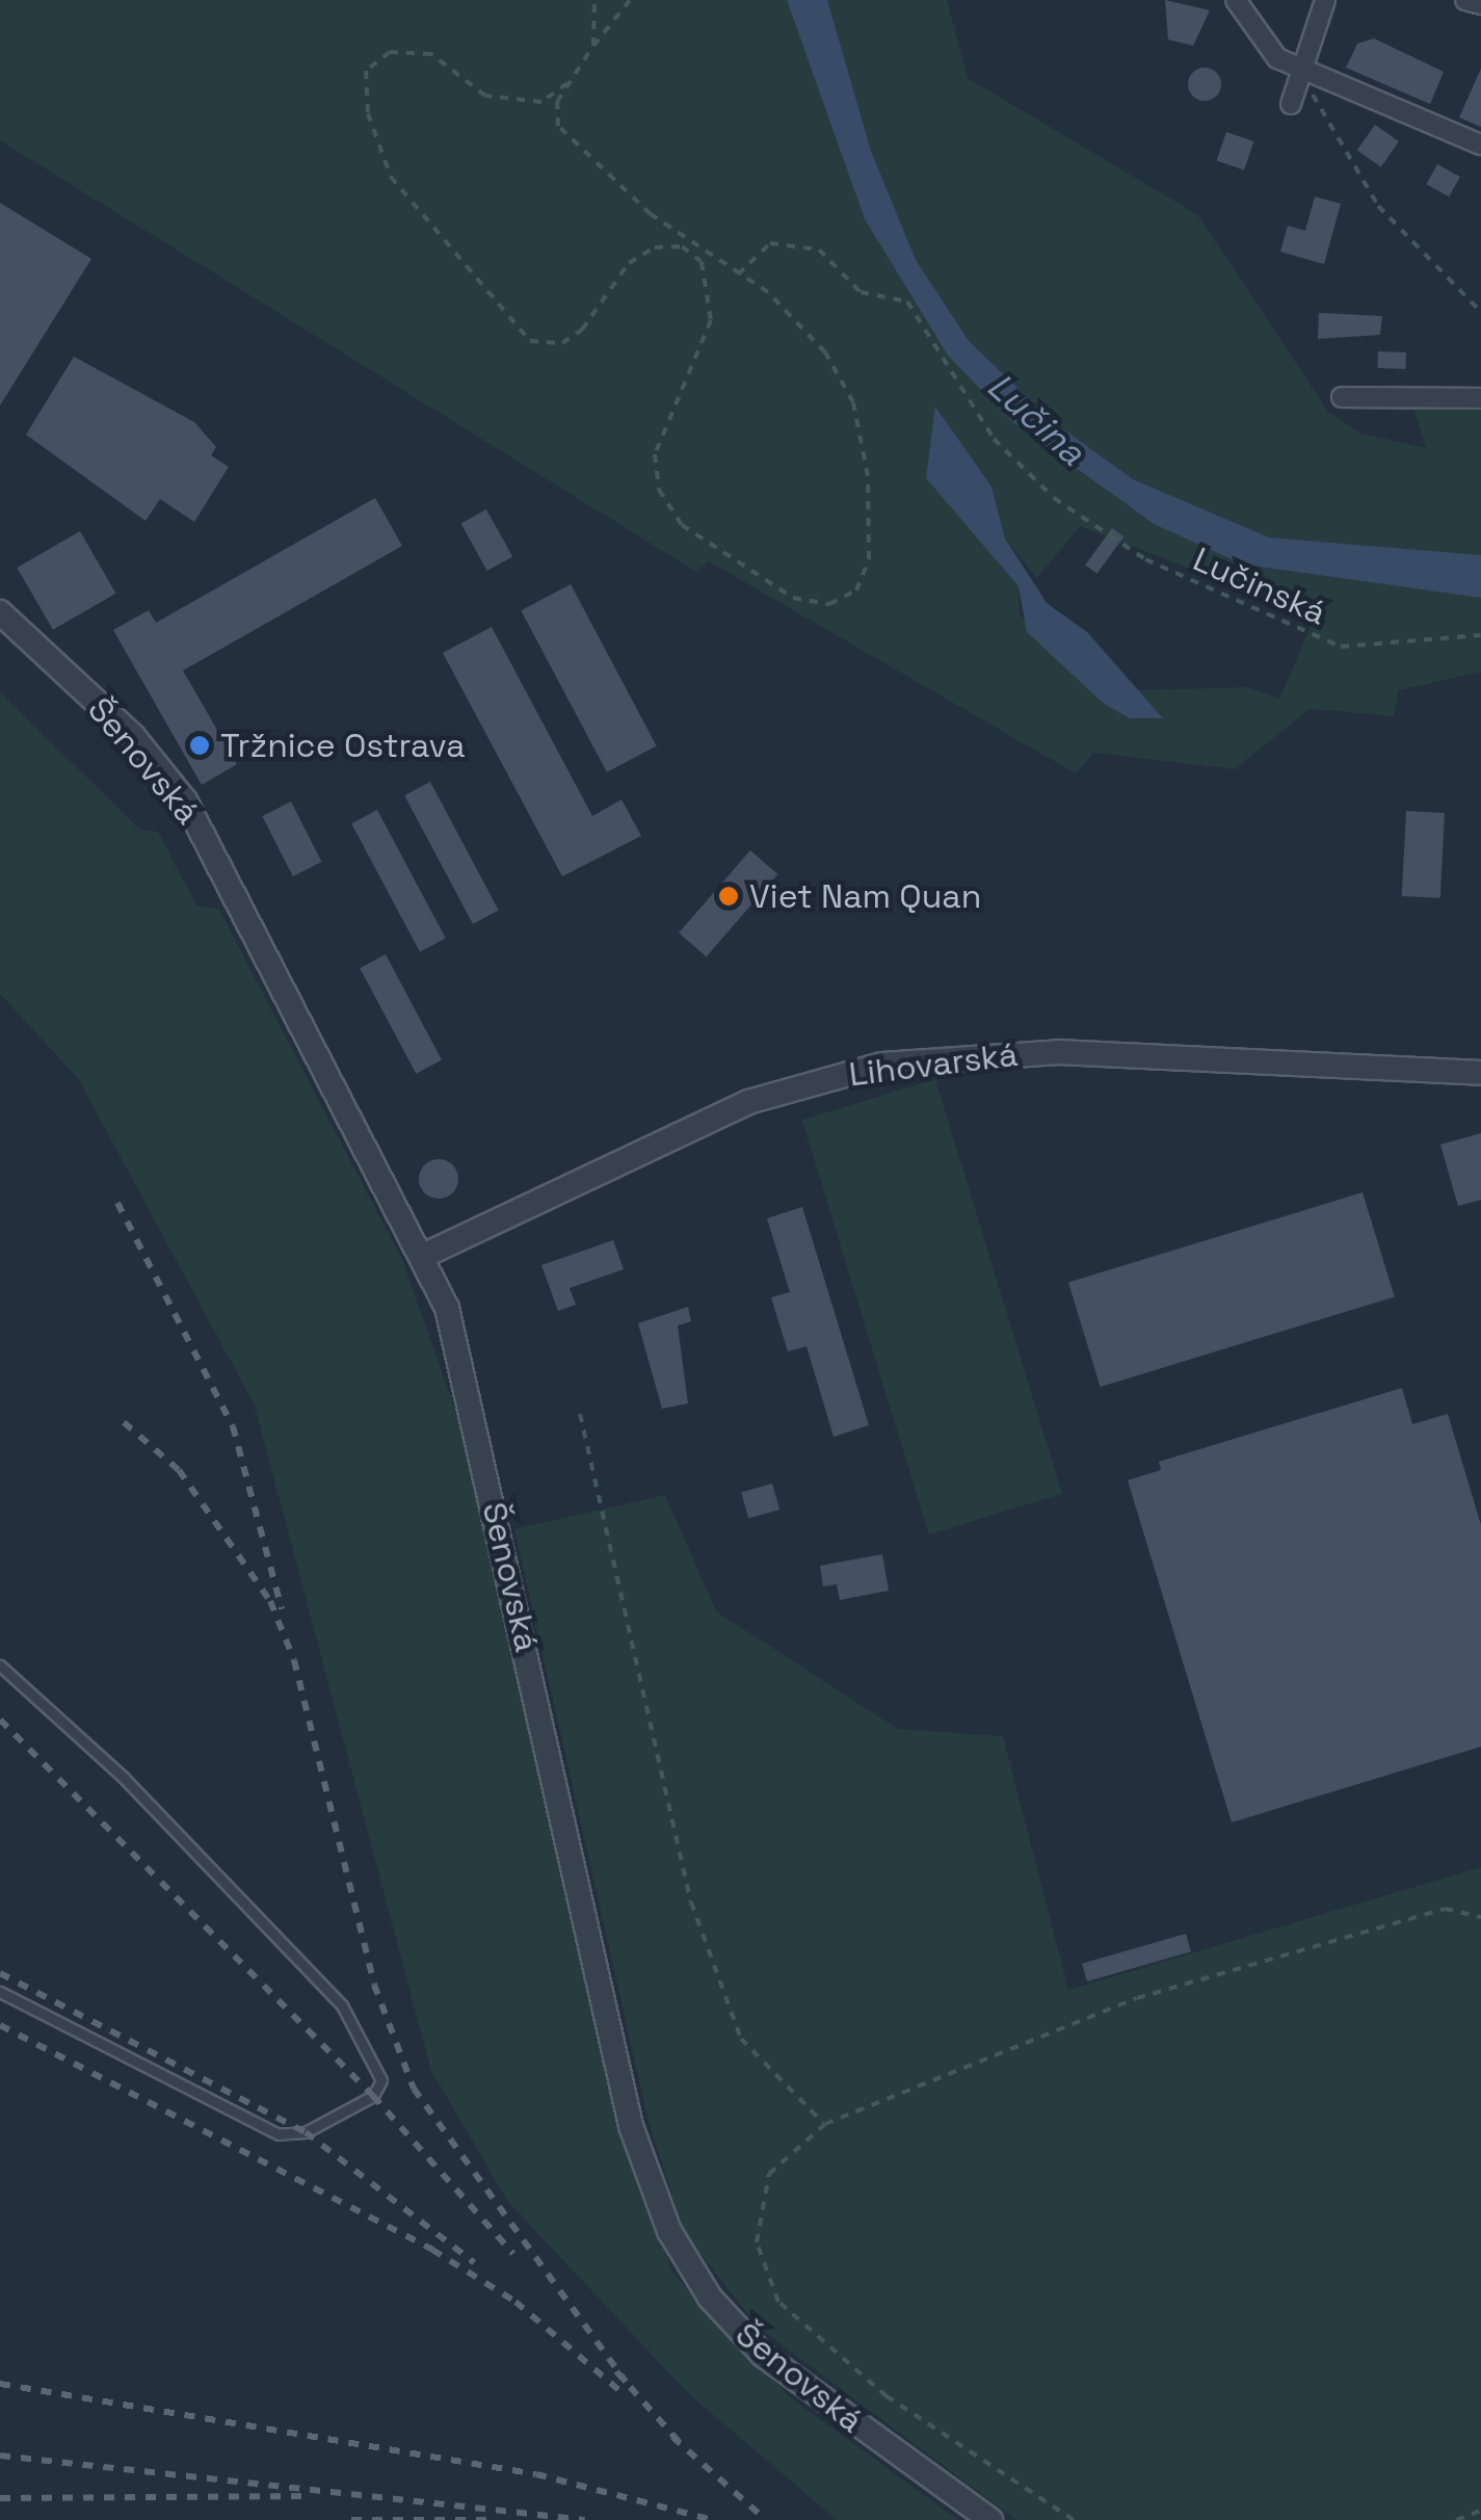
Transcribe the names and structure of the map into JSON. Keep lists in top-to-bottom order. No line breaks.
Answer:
{"streets":{"street":["Šenovská","Lihovarská"],"path":["Lučinská"]},"crossings":[["Šenovská","Lihovarská"]],"water":["Lučina"],"places":["Tržnice Ostrava","Viet Nam Quan"]}
